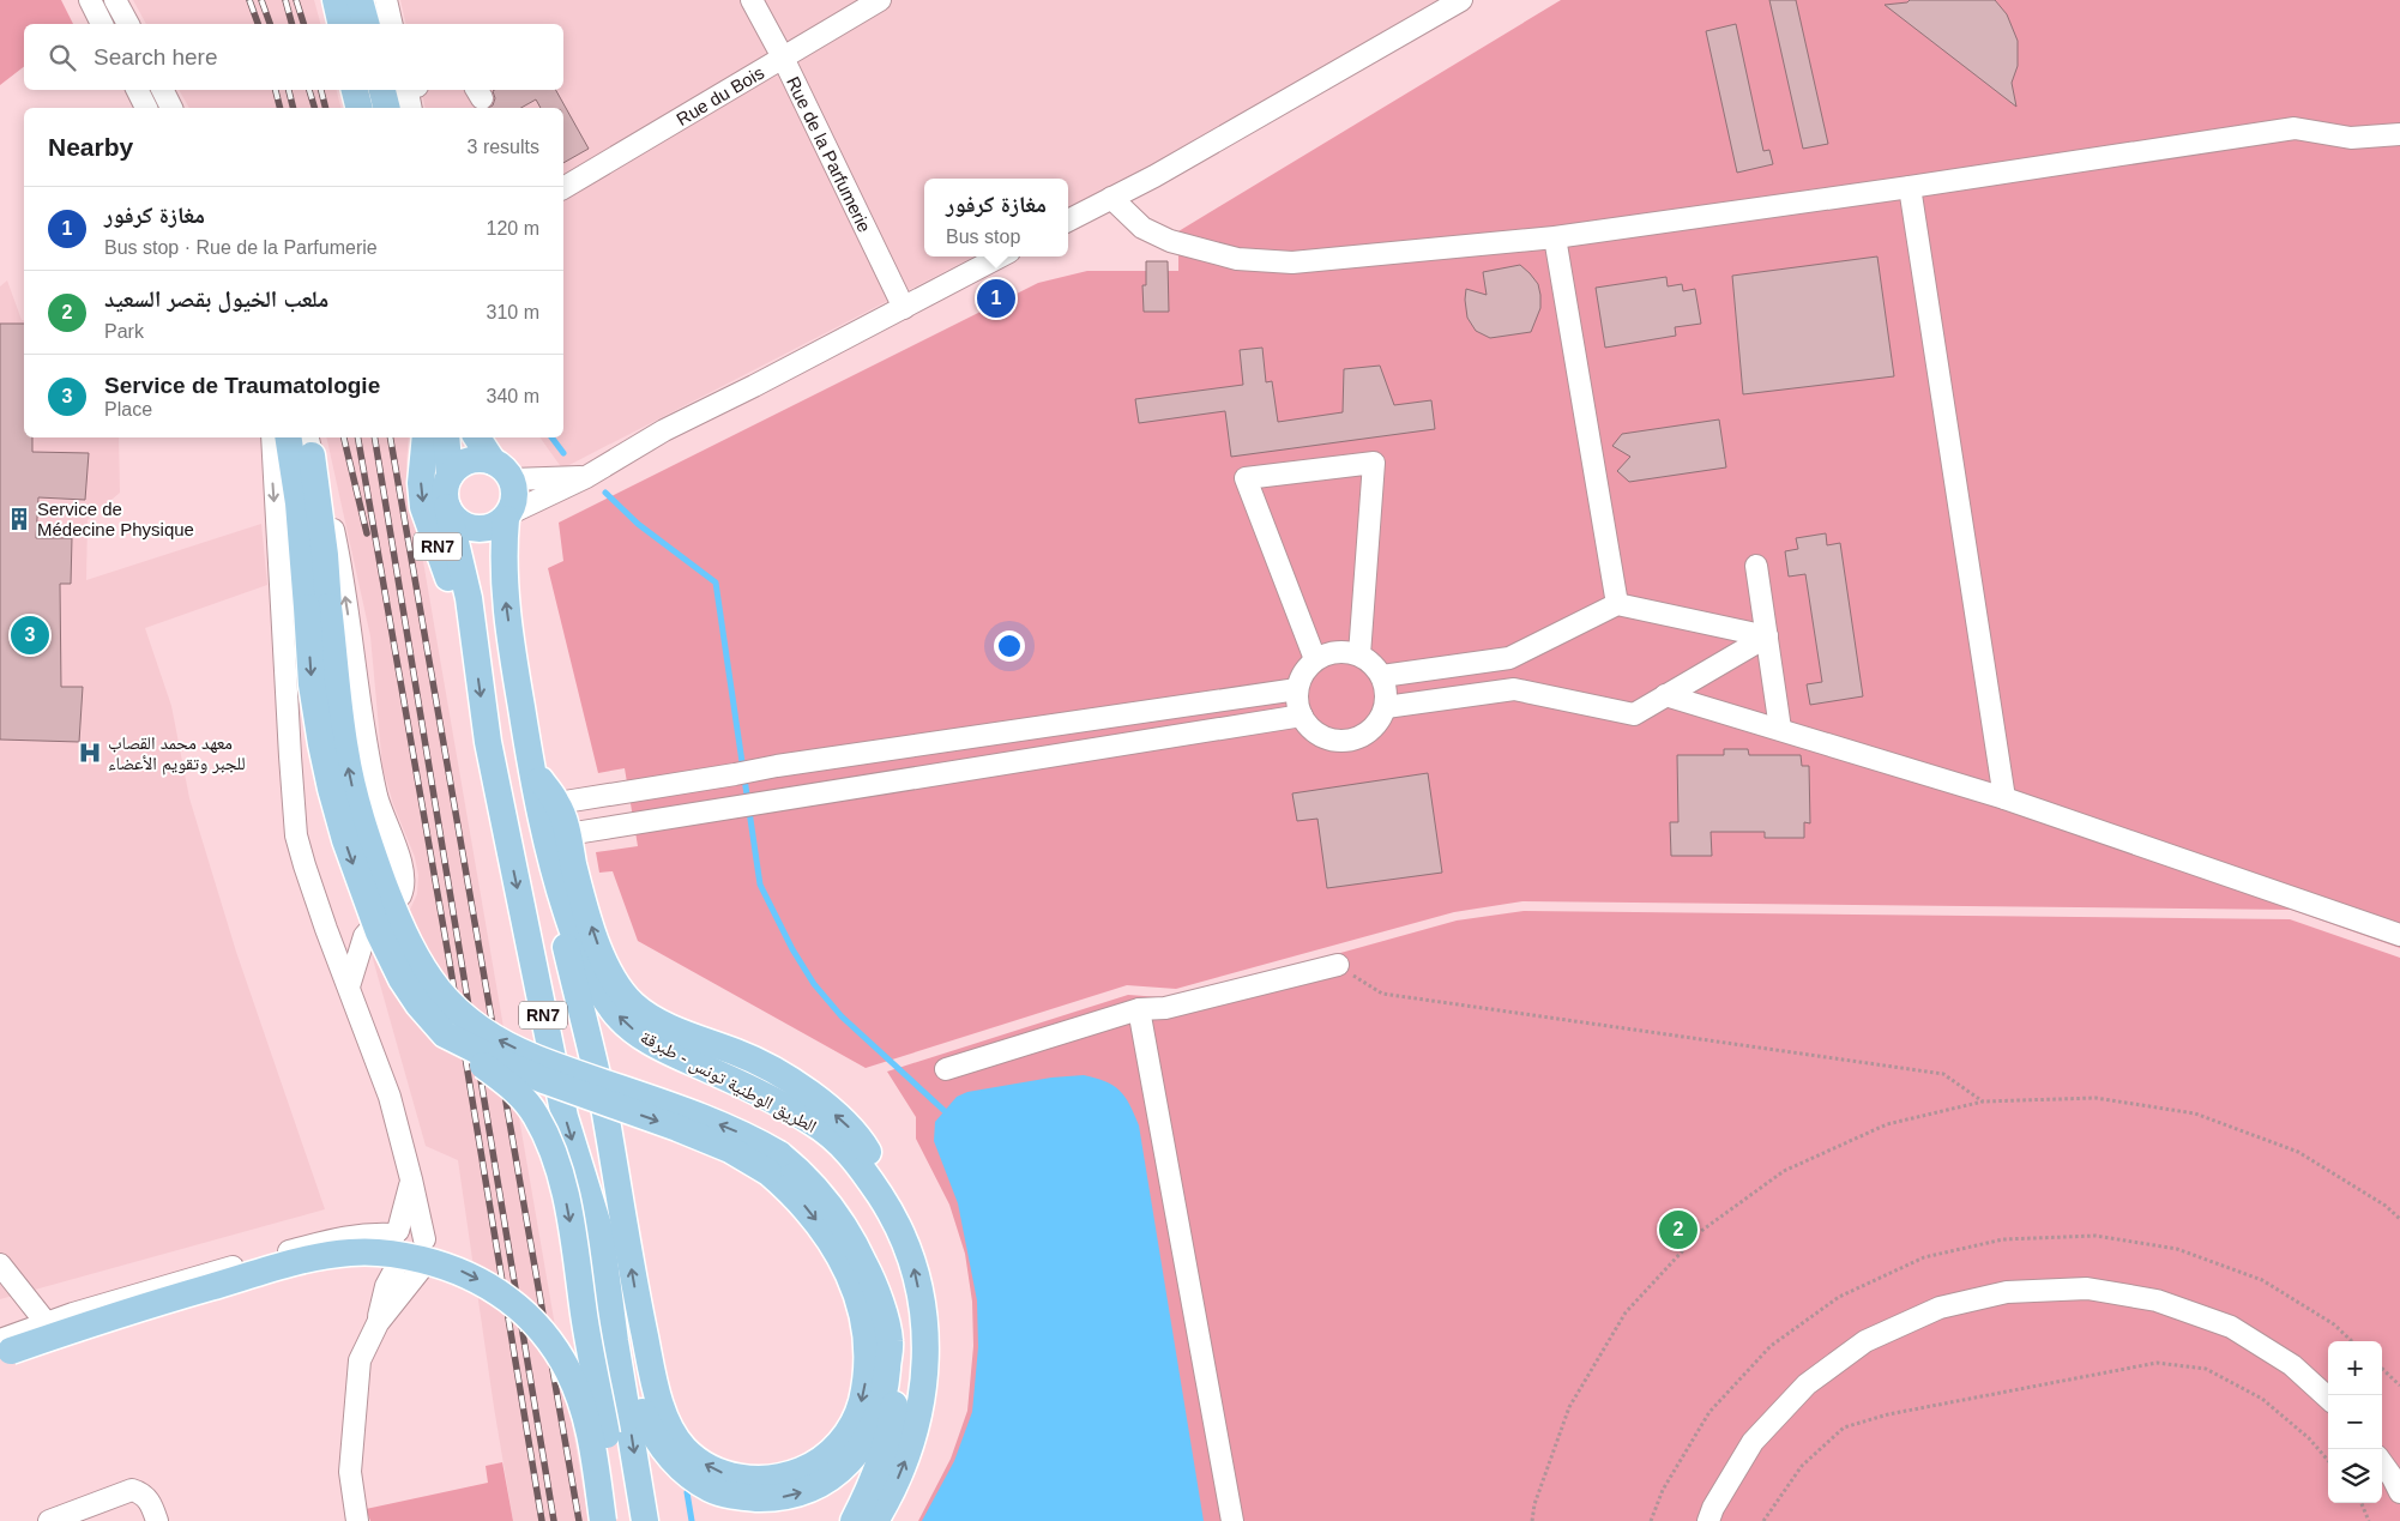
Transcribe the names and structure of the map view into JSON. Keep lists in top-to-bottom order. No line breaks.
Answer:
{"streets":{"main road":["RN7","الطريق الوطنية تونس - طبرقة"],"street":["Rue du Bois","Rue de la Parfumerie"]},"crossings":[["Rue du Bois","Rue de la Parfumerie"],["RN7","الطريق الوطنية تونس - طبرقة"]],"places":{"building":["Service de Médecine Physique"],"hospital":["معهد محمد القصاب للجبر وتقويم الأعضاء"]},"page":{"search":"Search here","heading":["Nearby","3 results"],"popup":["مغازة كرفور","Bus stop"],"list":[{"mark":"1","name":"مغازة كرفور","note":"Bus stop · Rue de la Parfumerie","value":"120 m"},{"mark":"2","name":"ملعب الخيول بقصر السعيد","note":"Park","value":"310 m"},{"mark":"3","name":"Service de Traumatologie","note":"Place","value":"340 m"}],"pins":["1","3","2"],"map_buttons":["+","−"]}}
